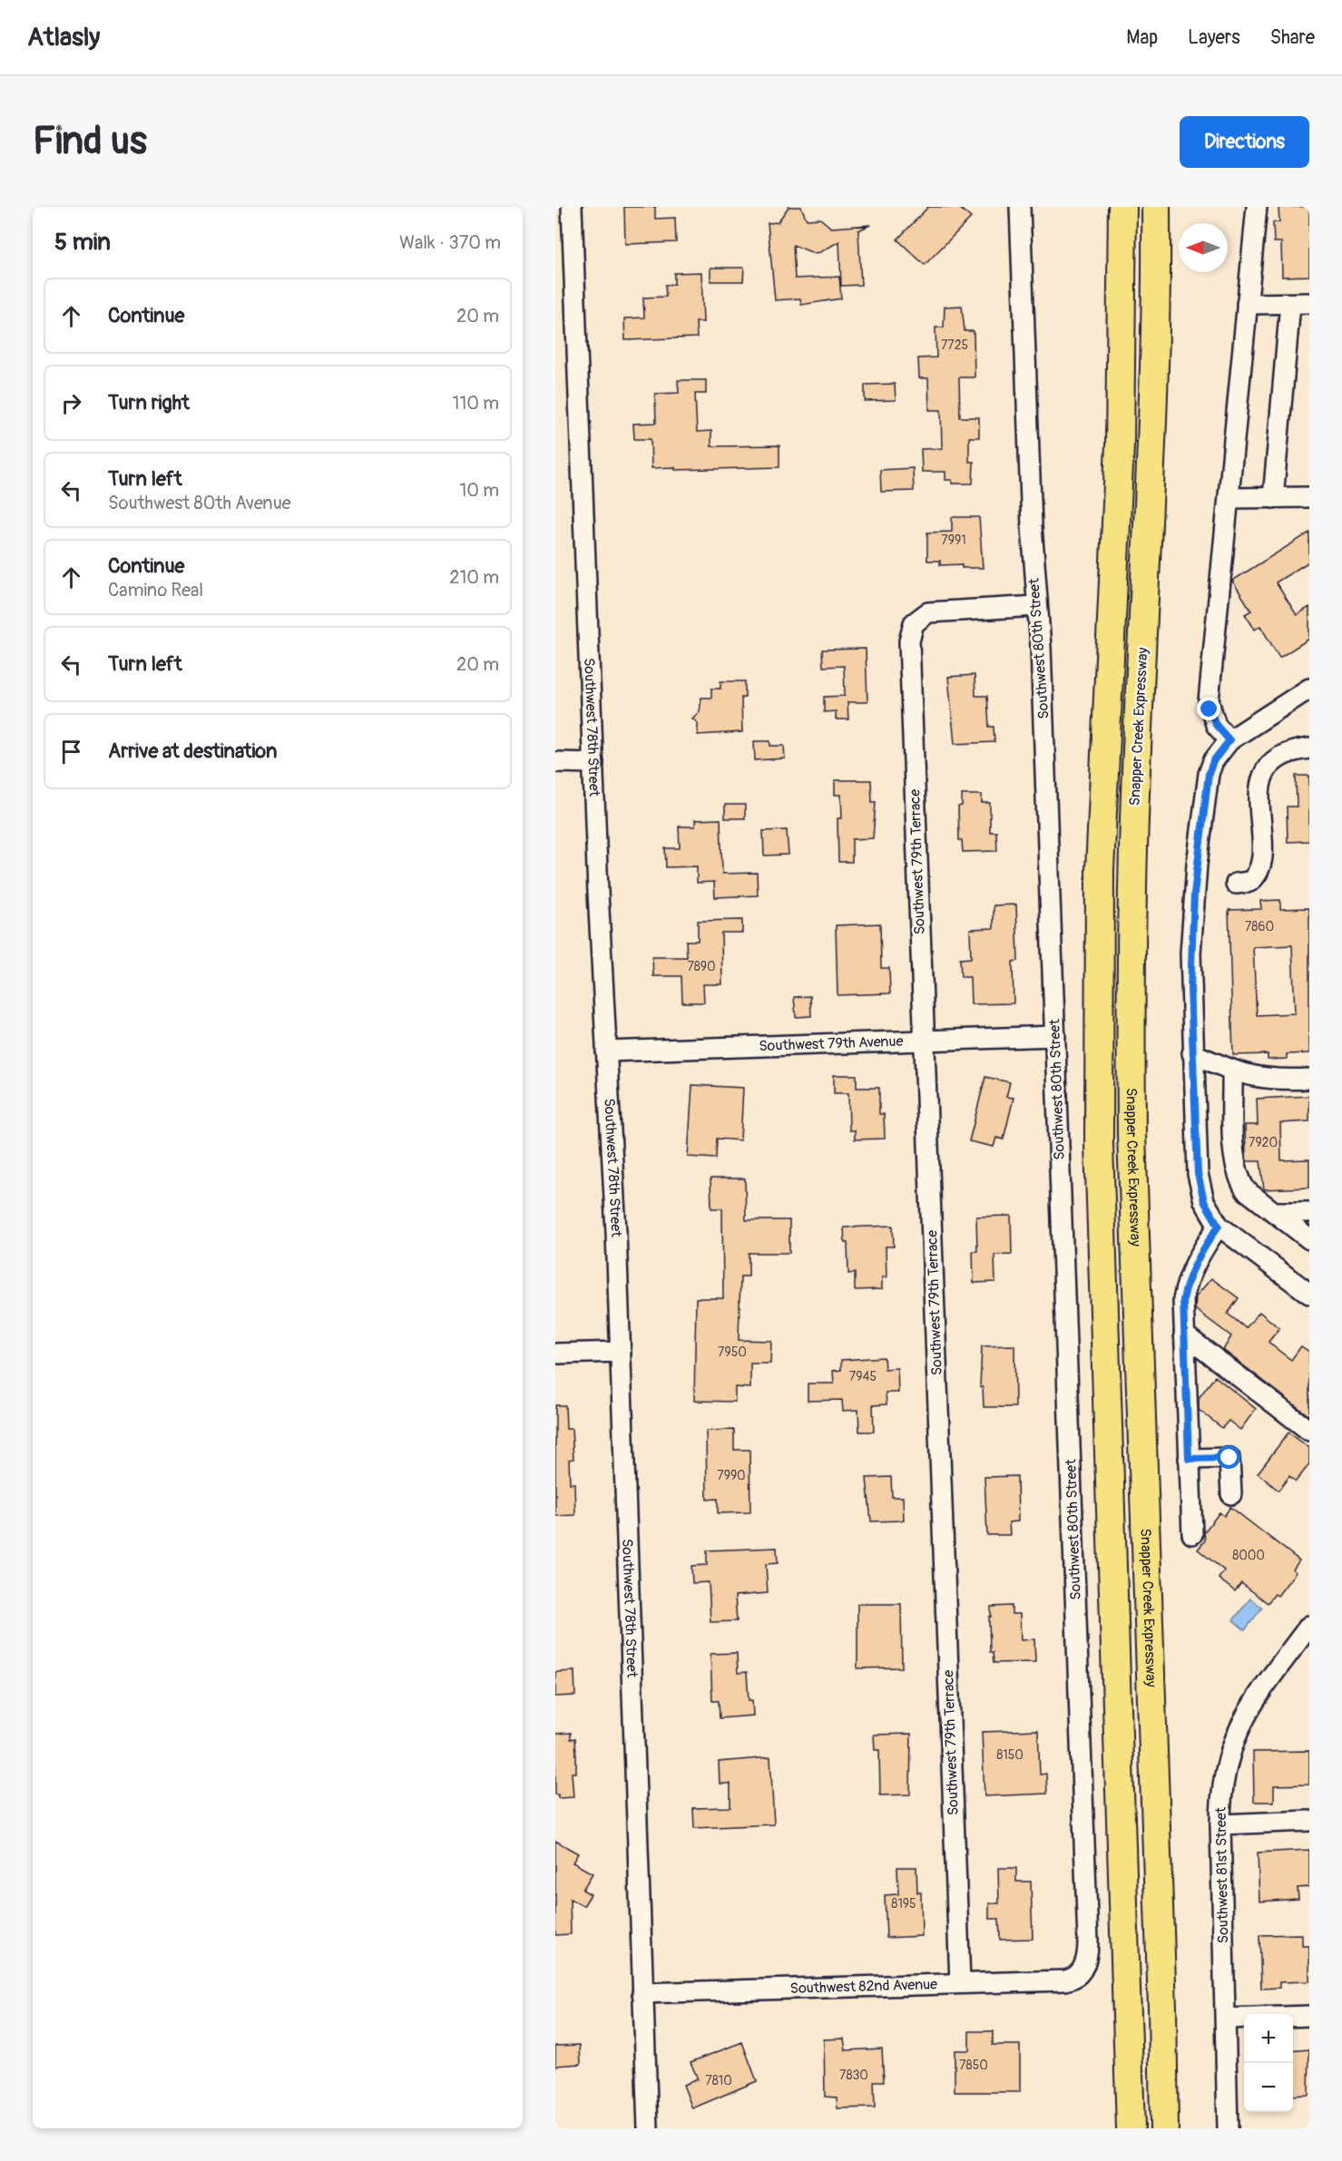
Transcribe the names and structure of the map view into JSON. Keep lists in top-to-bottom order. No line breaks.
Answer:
{"streets":{"highway":["Snapper Creek Expressway"],"street":["Southwest 80th Street","Southwest 78th Street","Southwest 79th Terrace","Southwest 79th Avenue","Southwest 81st Street","Southwest 82nd Avenue"]},"crossings":[["Southwest 80th Street","Southwest 79th Terrace"],["Southwest 80th Street","Southwest 79th Avenue"],["Southwest 80th Street","Southwest 82nd Avenue"],["Southwest 78th Street","Southwest 79th Avenue"],["Southwest 78th Street","Southwest 82nd Avenue"],["Southwest 79th Terrace","Southwest 79th Avenue"],["Southwest 79th Terrace","Southwest 82nd Avenue"]],"house_numbers":["7725","7991","7860","7890","7920","7950","7945","7990","8000","8150","8195","7850","7830","7810"],"north":"left","page":{"header":"Atlasly","nav":["Map","Layers","Share"],"buttons":"Directions","title":"Find us","heading":["5 min","Walk · 370 m"],"list":[["Continue","20 m"],["Turn right","110 m"],["Turn left","Southwest 80th Avenue","10 m"],["Continue","Camino Real","210 m"],["Turn left","20 m"],"Arrive at destination"],"map_buttons":["+","−"]}}
